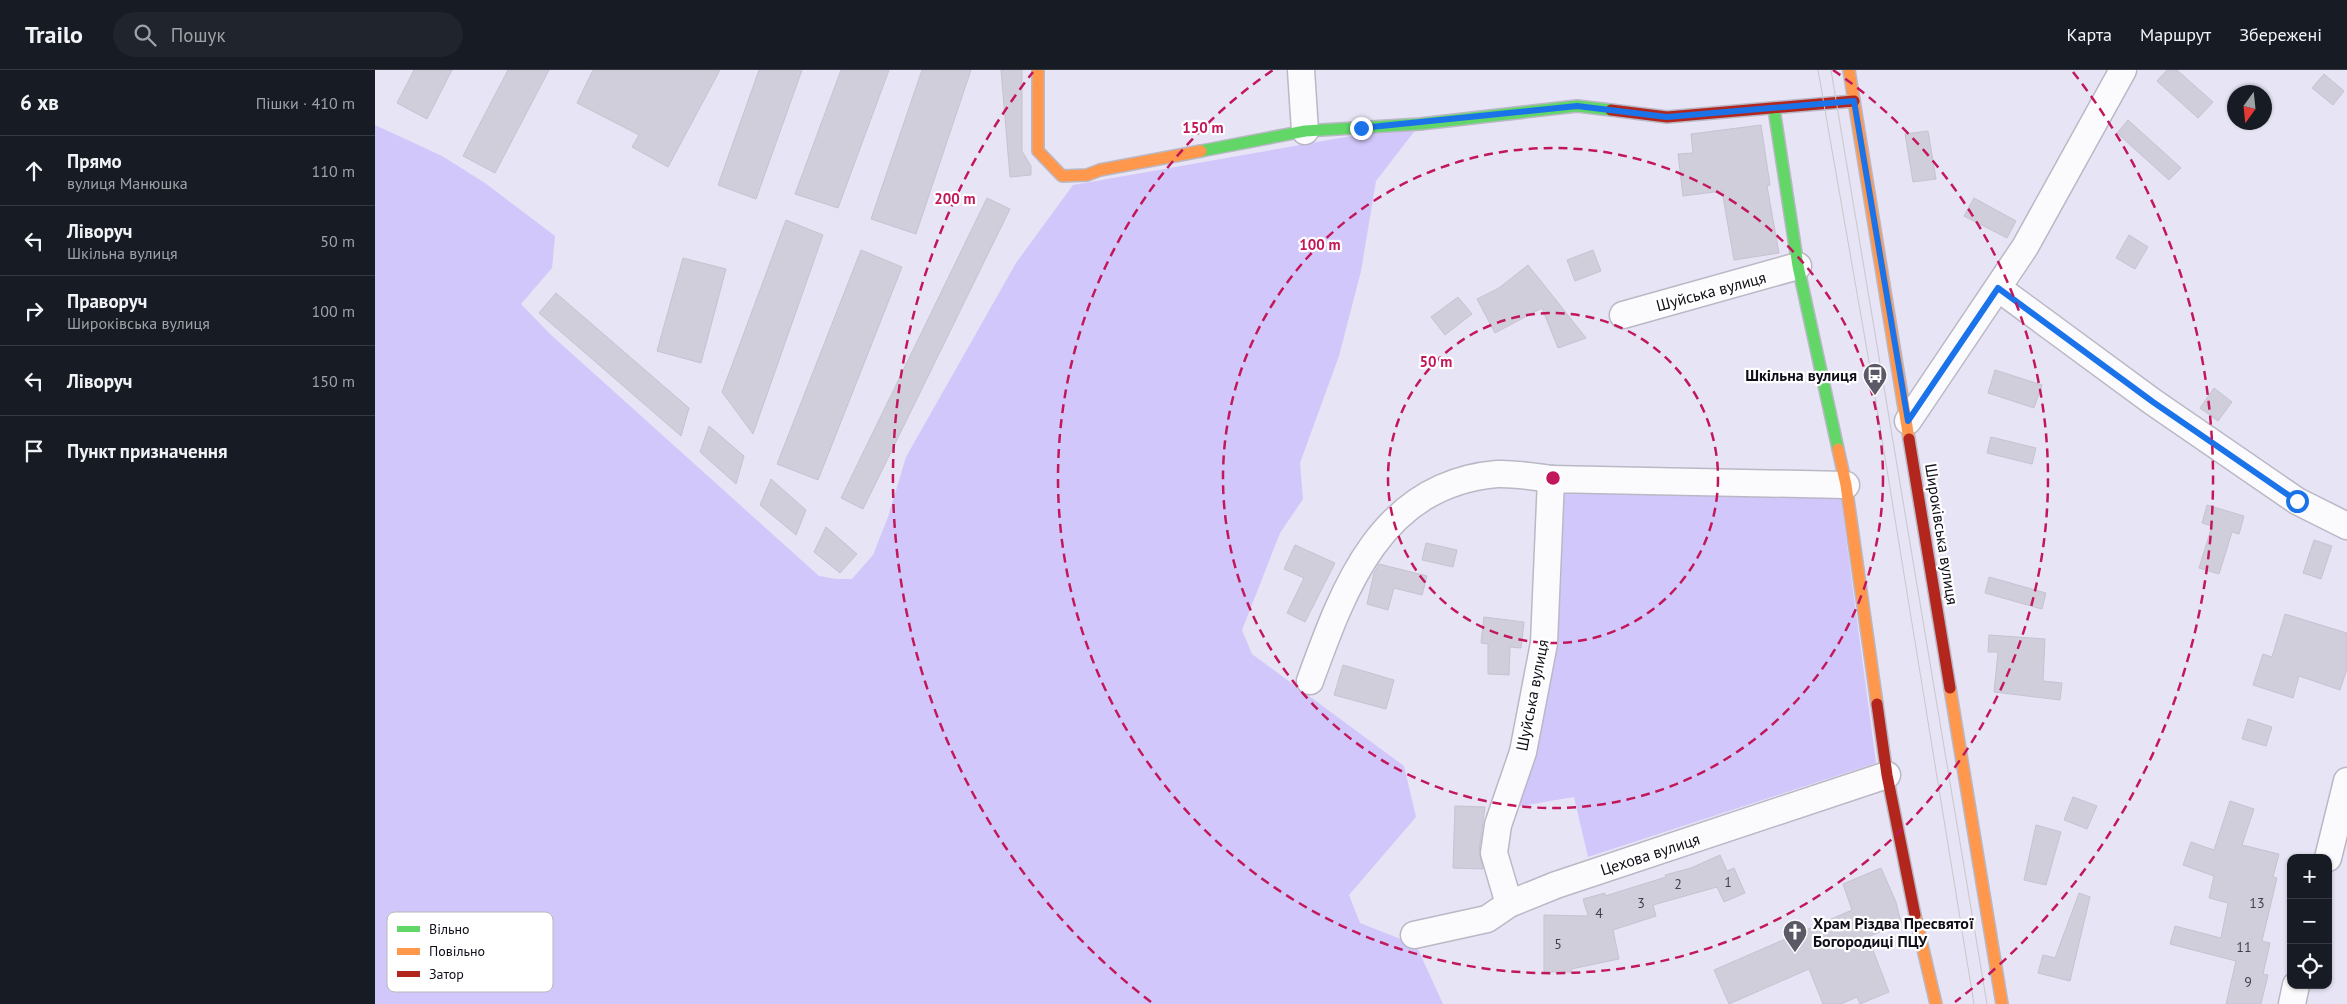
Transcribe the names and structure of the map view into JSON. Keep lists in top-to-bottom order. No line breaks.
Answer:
{"streets":{"street":["Шуйська вулиця","Широківська вулиця","Цехова вулиця"]},"crossings":[["Шуйська вулиця","Цехова вулиця"]],"places":{"bus stop":["Шкільна вулиця"],"church":["Храм Різдва Пресвятої Богородиці ПЦУ"]},"house_numbers":["1","2","3","13","4","5","11","9"],"legend":["Вільно","Повільно","Затор"],"north":"bottom","page":{"header":"Trailo","search":"Пошук","nav":["Карта","Маршрут","Збережені"],"heading":["6 хв","Пішки · 410 m"],"list":[["Прямо","вулиця Манюшка","110 m"],["Ліворуч","Шкільна вулиця","50 m"],["Праворуч","Широківська вулиця","100 m"],["Ліворуч","150 m"],"Пункт призначення"],"map_buttons":["+","−"]},"rings":["150 m","200 m","100 m","50 m"]}
